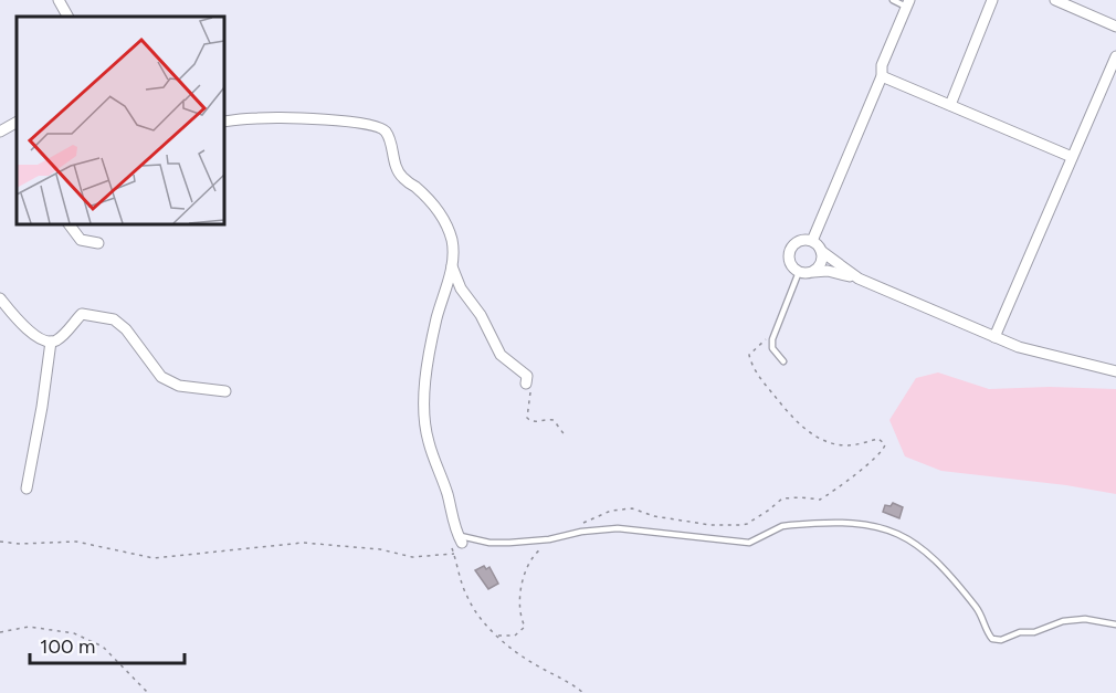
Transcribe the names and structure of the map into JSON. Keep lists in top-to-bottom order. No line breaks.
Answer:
{"scale_bar":"100 m"}
